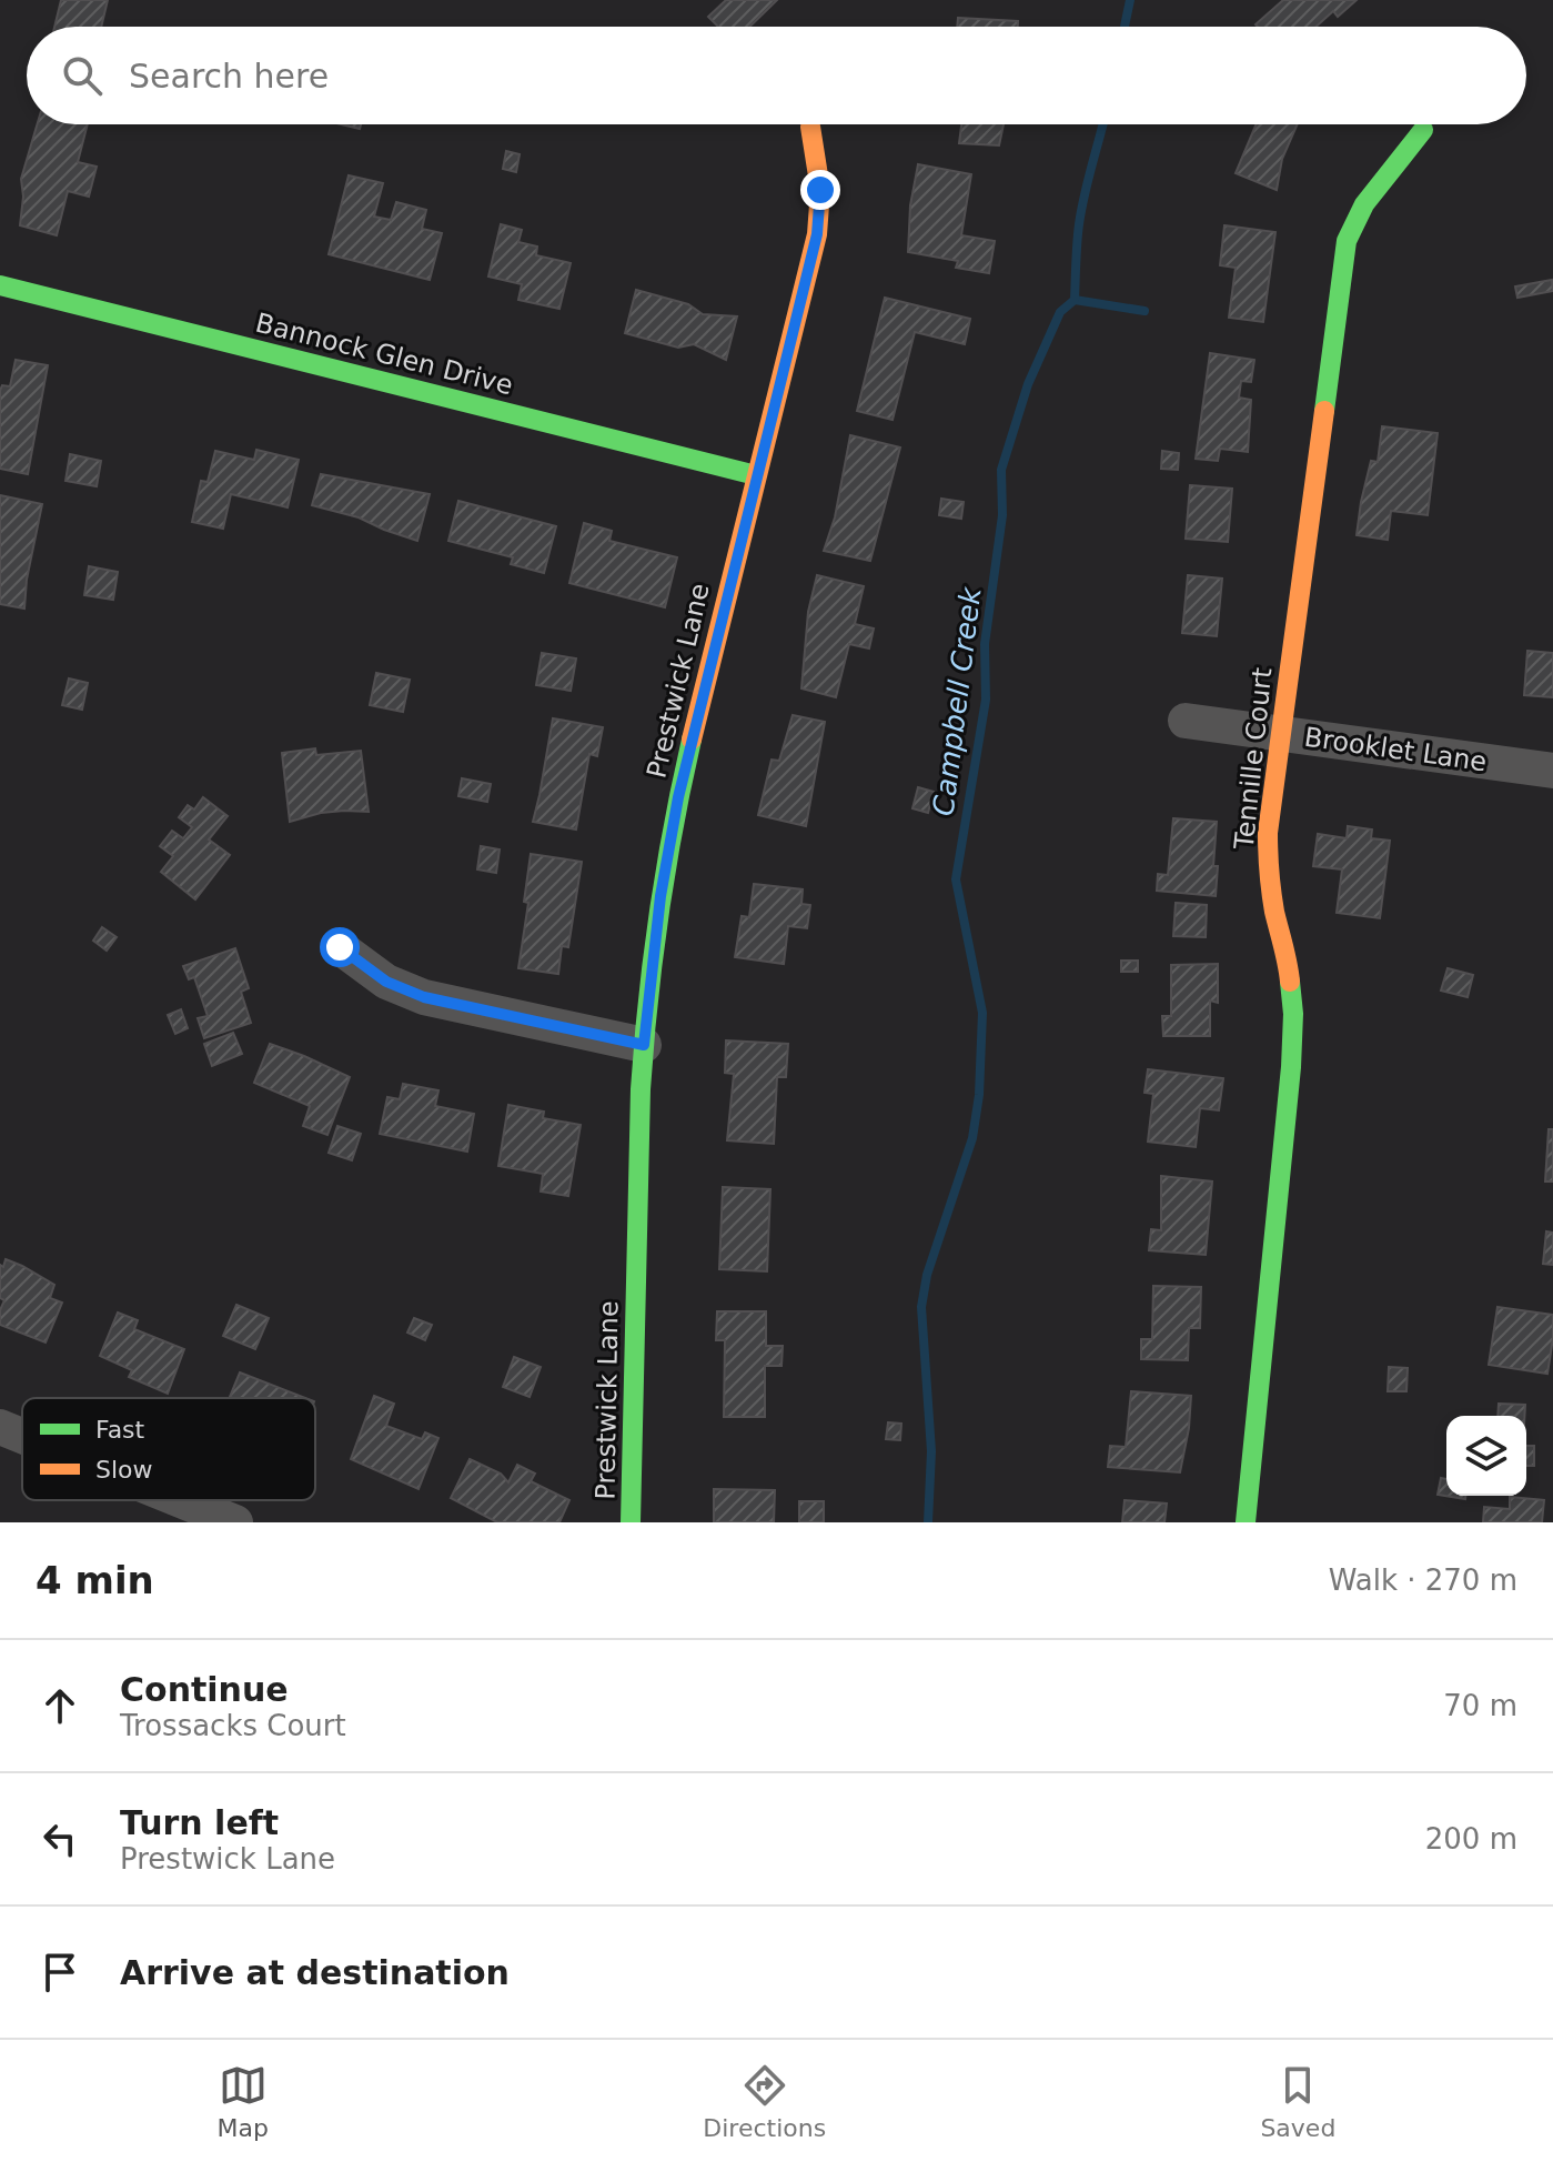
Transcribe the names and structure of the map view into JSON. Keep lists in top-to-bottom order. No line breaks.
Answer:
{"streets":{"street":["Bannock Glen Drive","Prestwick Lane","Brooklet Lane","Tennille Court"]},"crossings":[["Bannock Glen Drive","Prestwick Lane"],["Brooklet Lane","Tennille Court"]],"water":["Campbell Creek"],"legend":["Fast","Slow"],"page":{"search":"Search here","heading":["4 min","Walk · 270 m"],"list":[["Continue","Trossacks Court","70 m"],["Turn left","Prestwick Lane","200 m"],"Arrive at destination"],"nav":["Map","Directions","Saved"]}}
